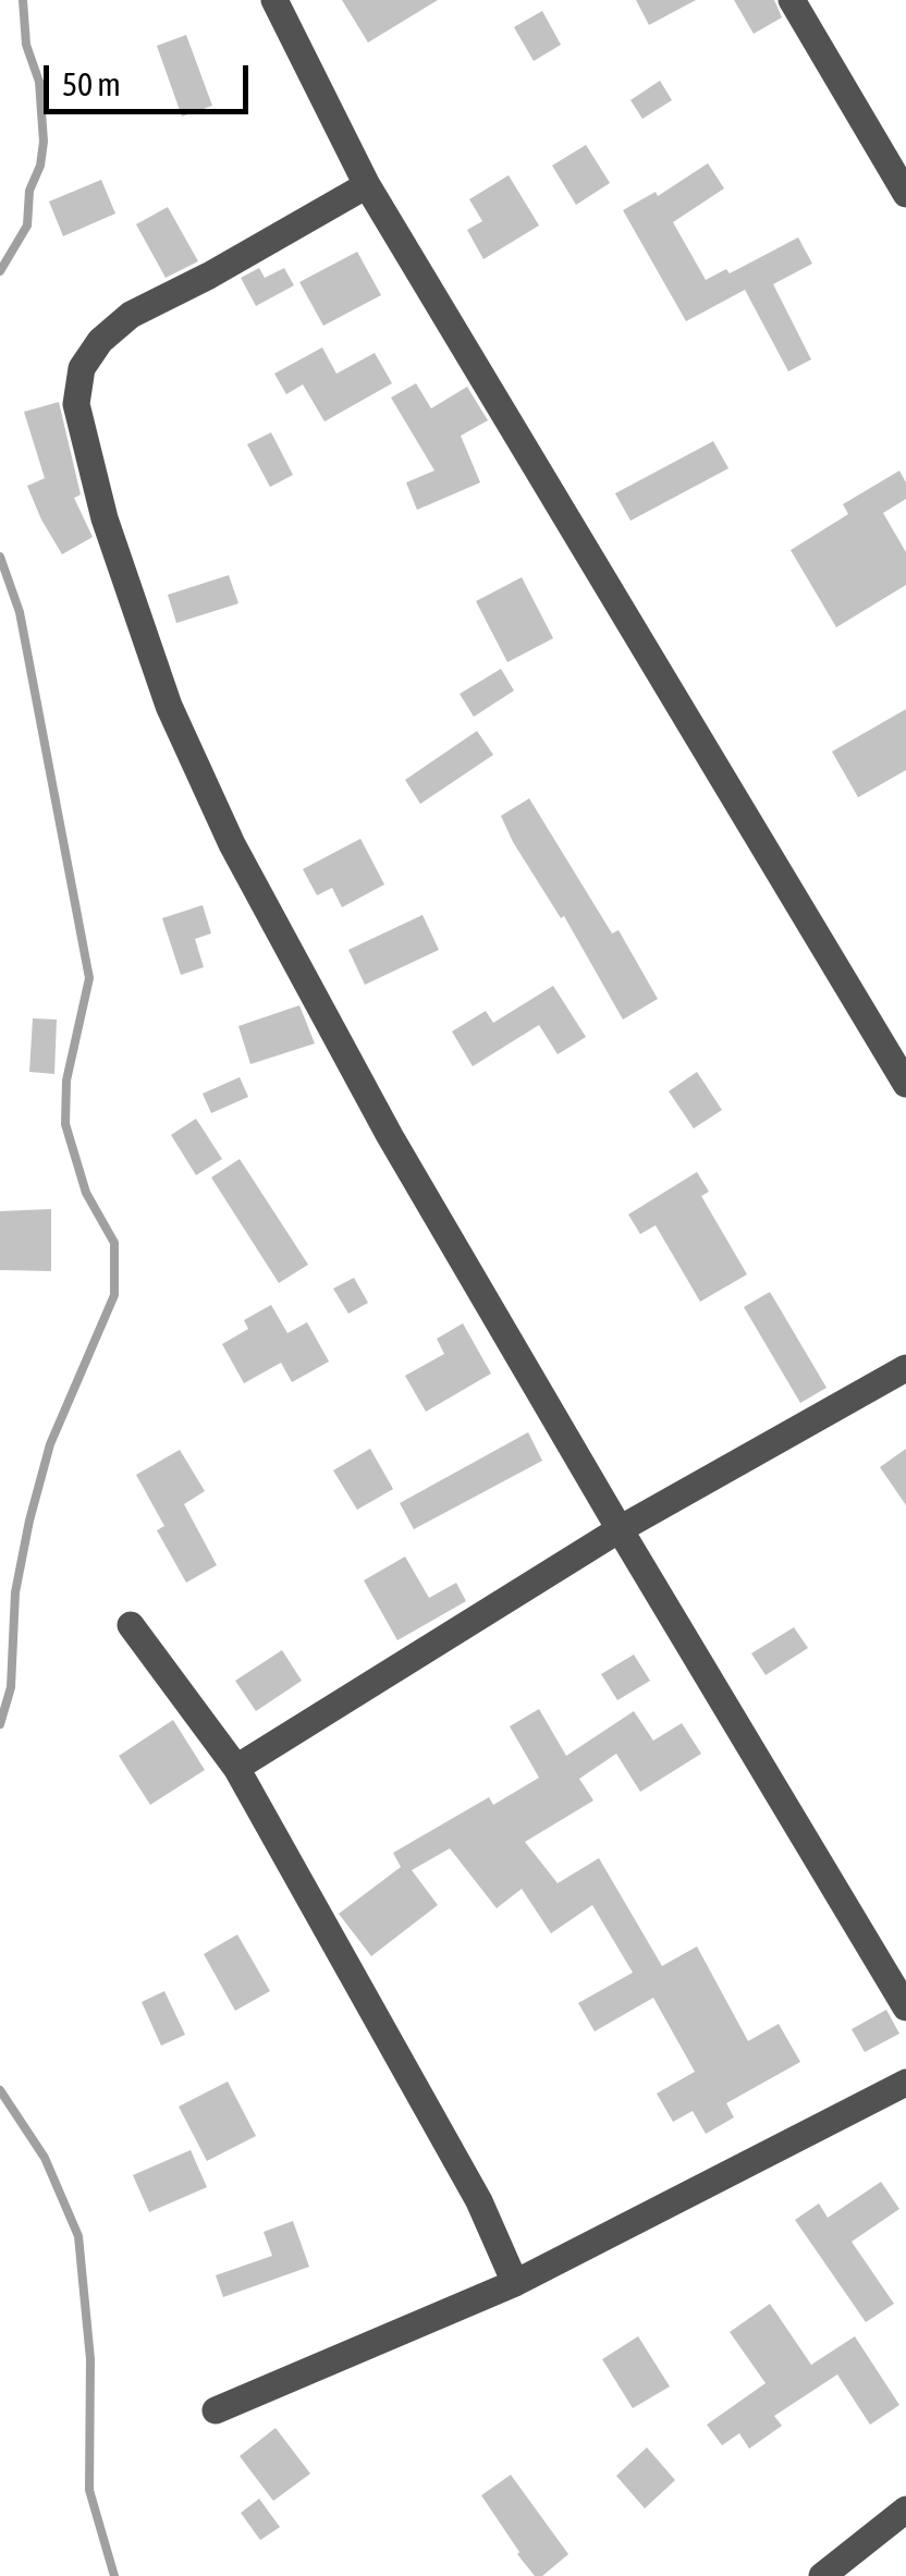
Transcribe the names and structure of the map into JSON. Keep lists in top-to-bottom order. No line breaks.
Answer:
{"scale_bar":"50 m"}
